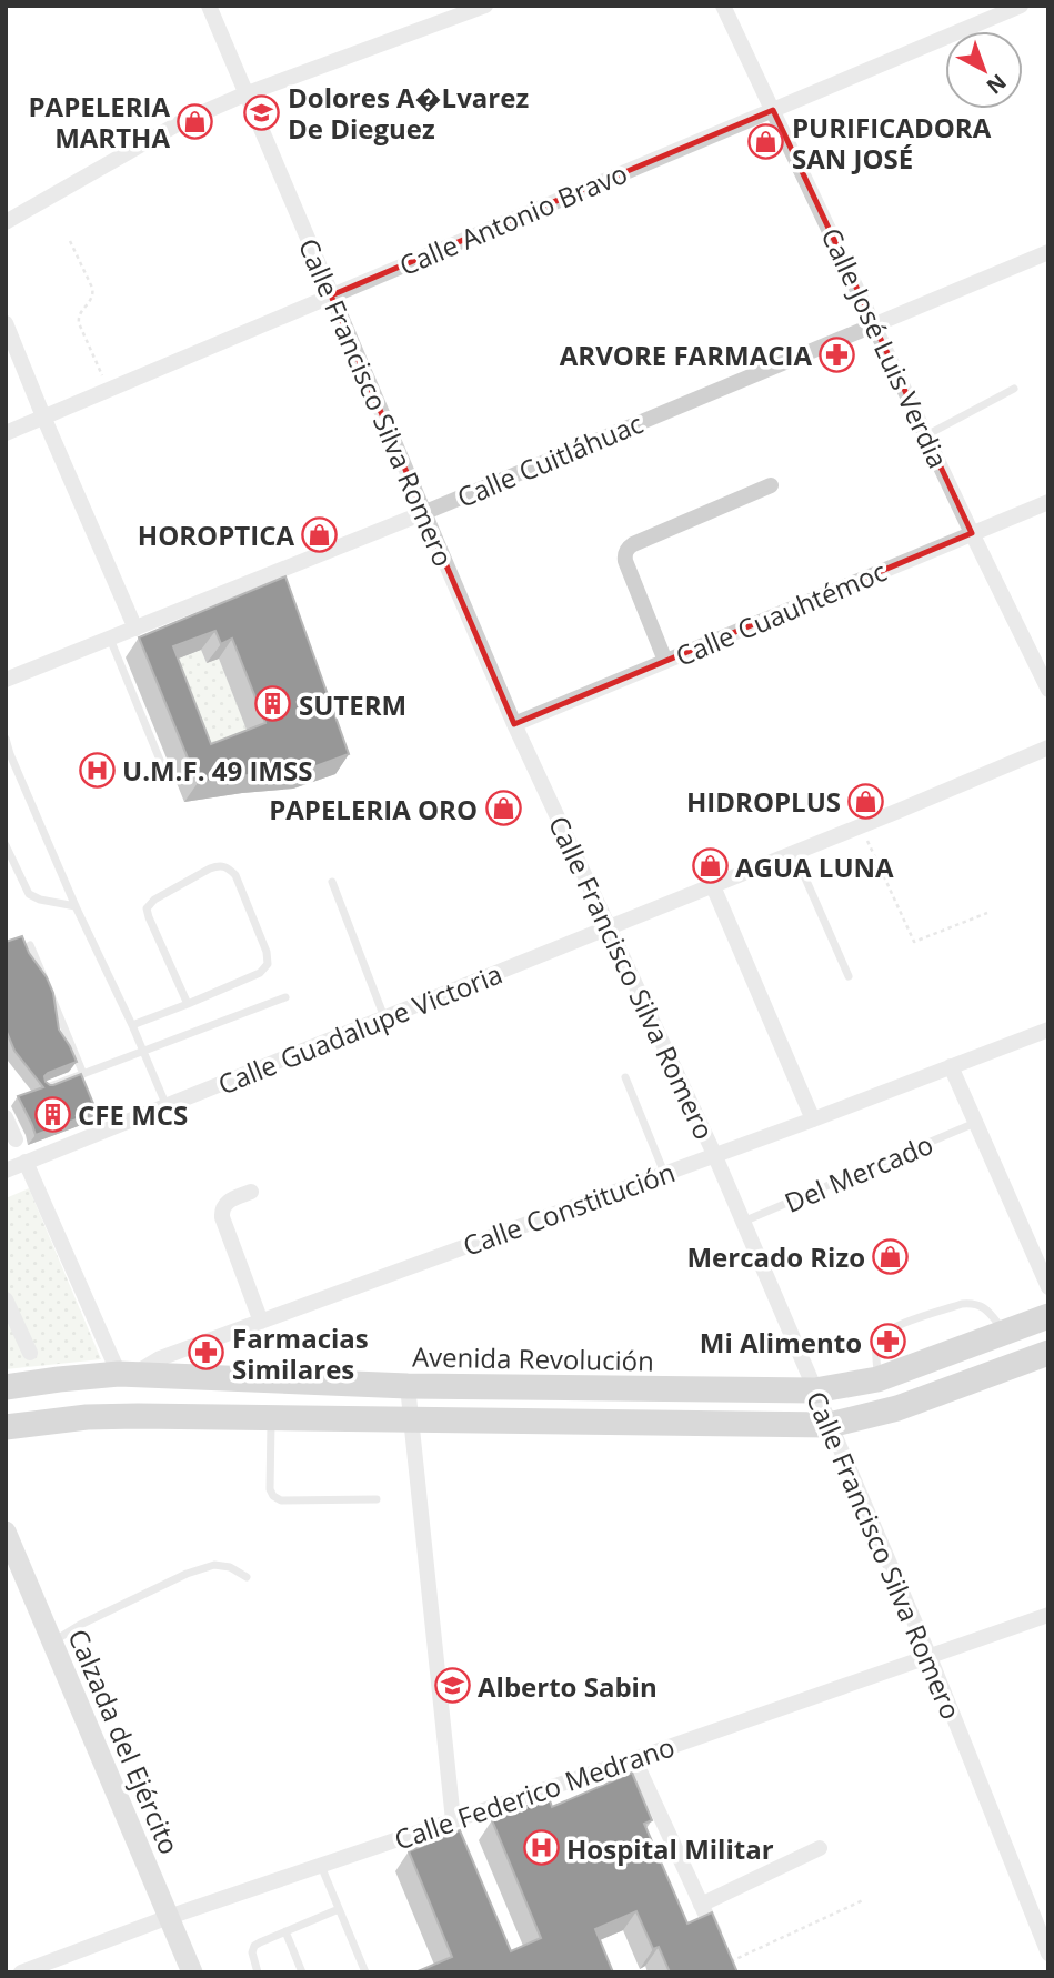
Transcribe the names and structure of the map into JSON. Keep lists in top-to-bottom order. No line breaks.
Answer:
{"streets":{"main road":["Avenida Revolución","Calzada del Ejército"],"street":["Calle Antonio Bravo","Calle José Luis Verdia","Calle Francisco Silva Romero","Calle Cuitláhuac","Calle Cuauhtémoc","Calle Guadalupe Victoria","Calle Constitución","Calle Federico Medrano"],"lane":["Del Mercado"]},"crossings":[["Calle Antonio Bravo","Calle José Luis Verdia"],["Calle Antonio Bravo","Calle Francisco Silva Romero"],["Calle José Luis Verdia","Calle Cuitláhuac"],["Calle José Luis Verdia","Calle Cuauhtémoc"],["Calle Francisco Silva Romero","Calle Cuitláhuac"],["Calle Francisco Silva Romero","Calle Cuauhtémoc"],["Calle Francisco Silva Romero","Calle Guadalupe Victoria"],["Calle Francisco Silva Romero","Del Mercado"],["Calle Francisco Silva Romero","Calle Constitución"],["Calle Francisco Silva Romero","Avenida Revolución"],["Calle Francisco Silva Romero","Calle Federico Medrano"],["Calle Constitución","Avenida Revolución"],["Calzada del Ejército","Calle Federico Medrano"]],"places":{"school or university":["Dolores A�Lvarez De Dieguez","Alberto Sabin"],"shop":["PAPELERIA MARTHA","PURIFICADORA SAN JOSÉ","HOROPTICA","HIDROPLUS","PAPELERIA ORO","AGUA LUNA","Mercado Rizo"],"pharmacy":["ARVORE FARMACIA","Mi Alimento","Farmacias Similares"],"building":["SUTERM","CFE MCS"],"hospital":["U.M.F. 49 IMSS","Hospital Militar"]},"north":"bottom right"}
